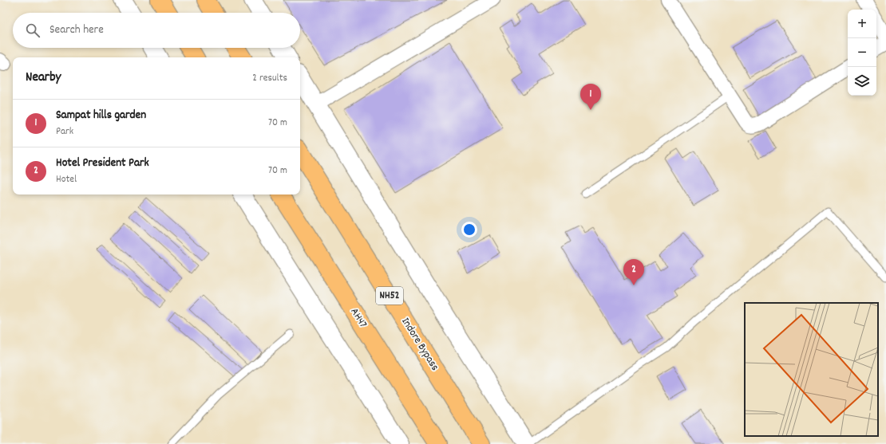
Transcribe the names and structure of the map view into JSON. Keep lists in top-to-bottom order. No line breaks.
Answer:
{"streets":{"highway":["NH52","AH47","Indore Bypass"]},"page":{"map_buttons":["+","−"],"search":"Search here","heading":["Nearby","2 results"],"pins":["1","2"],"list":[{"mark":"1","name":"Sampat hills garden","note":"Park","value":"70 m"},{"mark":"2","name":"Hotel President Park","note":"Hotel","value":"70 m"}]}}
